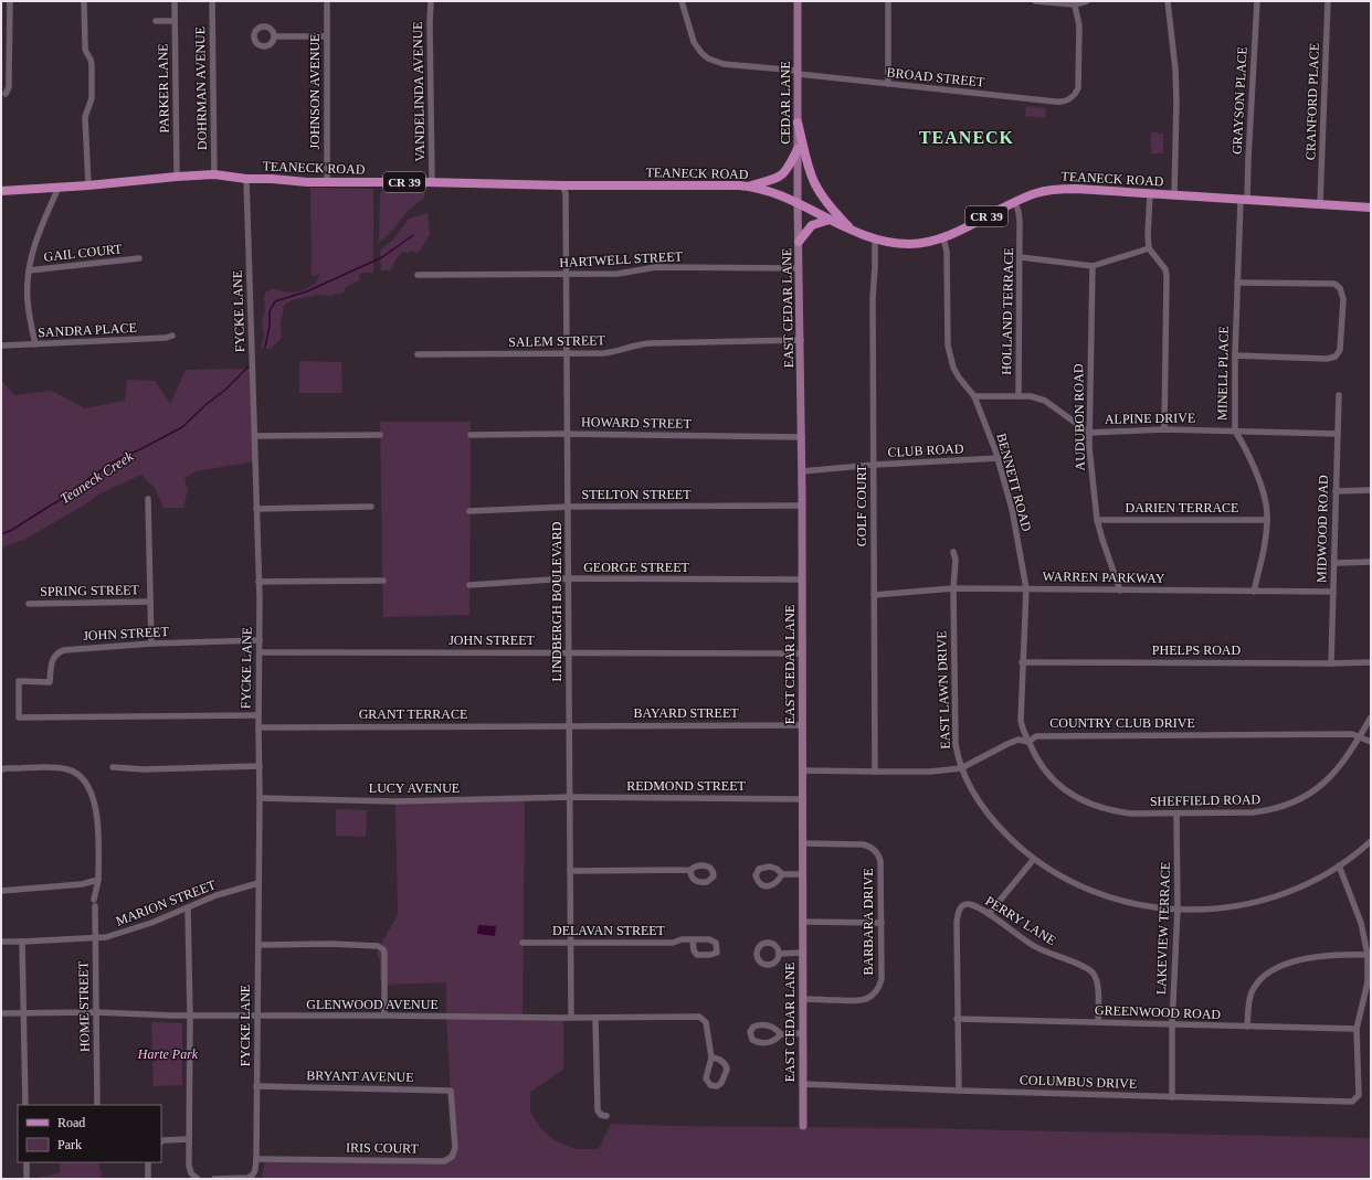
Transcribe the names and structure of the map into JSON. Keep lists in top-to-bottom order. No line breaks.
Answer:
{"streets":{"main road":["TEANECK ROAD","CR 39"],"street":["BROAD STREET","PARKER LANE","DOHRMAN AVENUE","JOHNSON AVENUE","VANDELINDA AVENUE","GRAYSON PLACE","CRANFORD PLACE","CEDAR LANE","GAIL COURT","HARTWELL STREET","EAST CEDAR LANE","FYCKE LANE","HOLLAND TERRACE","SANDRA PLACE","SALEM STREET","MINELL PLACE","AUDUBON ROAD","ALPINE DRIVE","HOWARD STREET","CLUB ROAD","BENNETT ROAD","STELTON STREET","GOLF COURT","DARIEN TERRACE","MIDWOOD ROAD","GEORGE STREET","WARREN PARKWAY","SPRING STREET","LINDBERGH BOULEVARD","JOHN STREET","PHELPS ROAD","EAST LAWN DRIVE","BAYARD STREET","GRANT TERRACE","COUNTRY CLUB DRIVE","REDMOND STREET","LUCY AVENUE","SHEFFIELD ROAD","MARION STREET","PERRY LANE","BARBARA DRIVE","LAKEVIEW TERRACE","DELAVAN STREET","GLENWOOD AVENUE","HOME STREET","GREENWOOD ROAD","BRYANT AVENUE","COLUMBUS DRIVE","IRIS COURT"]},"crossings":[["BROAD STREET","CEDAR LANE"],["PARKER LANE","TEANECK ROAD"],["DOHRMAN AVENUE","TEANECK ROAD"],["JOHNSON AVENUE","TEANECK ROAD"],["VANDELINDA AVENUE","TEANECK ROAD"],["GRAYSON PLACE","TEANECK ROAD"],["GRAYSON PLACE","MINELL PLACE"],["CRANFORD PLACE","TEANECK ROAD"],["CEDAR LANE","TEANECK ROAD"],["CEDAR LANE","EAST CEDAR LANE"],["TEANECK ROAD","EAST CEDAR LANE"],["TEANECK ROAD","FYCKE LANE"],["TEANECK ROAD","HOLLAND TERRACE"],["TEANECK ROAD","MINELL PLACE"],["TEANECK ROAD","BENNETT ROAD"],["TEANECK ROAD","GOLF COURT"],["TEANECK ROAD","LINDBERGH BOULEVARD"],["HARTWELL STREET","EAST CEDAR LANE"],["HARTWELL STREET","LINDBERGH BOULEVARD"],["EAST CEDAR LANE","SALEM STREET"],["EAST CEDAR LANE","HOWARD STREET"],["EAST CEDAR LANE","CLUB ROAD"],["EAST CEDAR LANE","STELTON STREET"],["EAST CEDAR LANE","GEORGE STREET"],["EAST CEDAR LANE","JOHN STREET"],["EAST CEDAR LANE","BAYARD STREET"],["EAST CEDAR LANE","COUNTRY CLUB DRIVE"],["EAST CEDAR LANE","REDMOND STREET"],["EAST CEDAR LANE","BARBARA DRIVE"],["EAST CEDAR LANE","COLUMBUS DRIVE"],["FYCKE LANE","JOHN STREET"],["FYCKE LANE","GRANT TERRACE"],["FYCKE LANE","LUCY AVENUE"],["FYCKE LANE","MARION STREET"],["FYCKE LANE","GLENWOOD AVENUE"],["FYCKE LANE","BRYANT AVENUE"],["FYCKE LANE","IRIS COURT"],["HOLLAND TERRACE","ALPINE DRIVE"],["SALEM STREET","LINDBERGH BOULEVARD"],["MINELL PLACE","ALPINE DRIVE"],["MINELL PLACE","DARIEN TERRACE"],["MINELL PLACE","WARREN PARKWAY"],["AUDUBON ROAD","ALPINE DRIVE"],["AUDUBON ROAD","DARIEN TERRACE"],["AUDUBON ROAD","WARREN PARKWAY"],["ALPINE DRIVE","BENNETT ROAD"],["ALPINE DRIVE","MIDWOOD ROAD"],["HOWARD STREET","LINDBERGH BOULEVARD"],["CLUB ROAD","BENNETT ROAD"],["CLUB ROAD","GOLF COURT"],["BENNETT ROAD","WARREN PARKWAY"],["BENNETT ROAD","PHELPS ROAD"],["BENNETT ROAD","COUNTRY CLUB DRIVE"],["BENNETT ROAD","SHEFFIELD ROAD"],["STELTON STREET","LINDBERGH BOULEVARD"],["GOLF COURT","WARREN PARKWAY"],["GOLF COURT","COUNTRY CLUB DRIVE"],["MIDWOOD ROAD","WARREN PARKWAY"],["MIDWOOD ROAD","PHELPS ROAD"],["GEORGE STREET","LINDBERGH BOULEVARD"],["WARREN PARKWAY","EAST LAWN DRIVE"],["LINDBERGH BOULEVARD","JOHN STREET"],["LINDBERGH BOULEVARD","BAYARD STREET"],["LINDBERGH BOULEVARD","GRANT TERRACE"],["LINDBERGH BOULEVARD","REDMOND STREET"],["LINDBERGH BOULEVARD","LUCY AVENUE"],["LINDBERGH BOULEVARD","DELAVAN STREET"],["LINDBERGH BOULEVARD","GLENWOOD AVENUE"],["EAST LAWN DRIVE","COUNTRY CLUB DRIVE"],["EAST LAWN DRIVE","LAKEVIEW TERRACE"],["BAYARD STREET","GRANT TERRACE"],["COUNTRY CLUB DRIVE","SHEFFIELD ROAD"],["REDMOND STREET","LUCY AVENUE"],["SHEFFIELD ROAD","LAKEVIEW TERRACE"],["MARION STREET","HOME STREET"],["PERRY LANE","GREENWOOD ROAD"],["PERRY LANE","COLUMBUS DRIVE"],["LAKEVIEW TERRACE","GREENWOOD ROAD"],["LAKEVIEW TERRACE","COLUMBUS DRIVE"],["GLENWOOD AVENUE","HOME STREET"],["GREENWOOD ROAD","COLUMBUS DRIVE"],["BRYANT AVENUE","IRIS COURT"]],"districts":["TEANECK"],"water":["Teaneck Creek"],"parks":["Harte Park"],"legend":["Road","Park"]}
